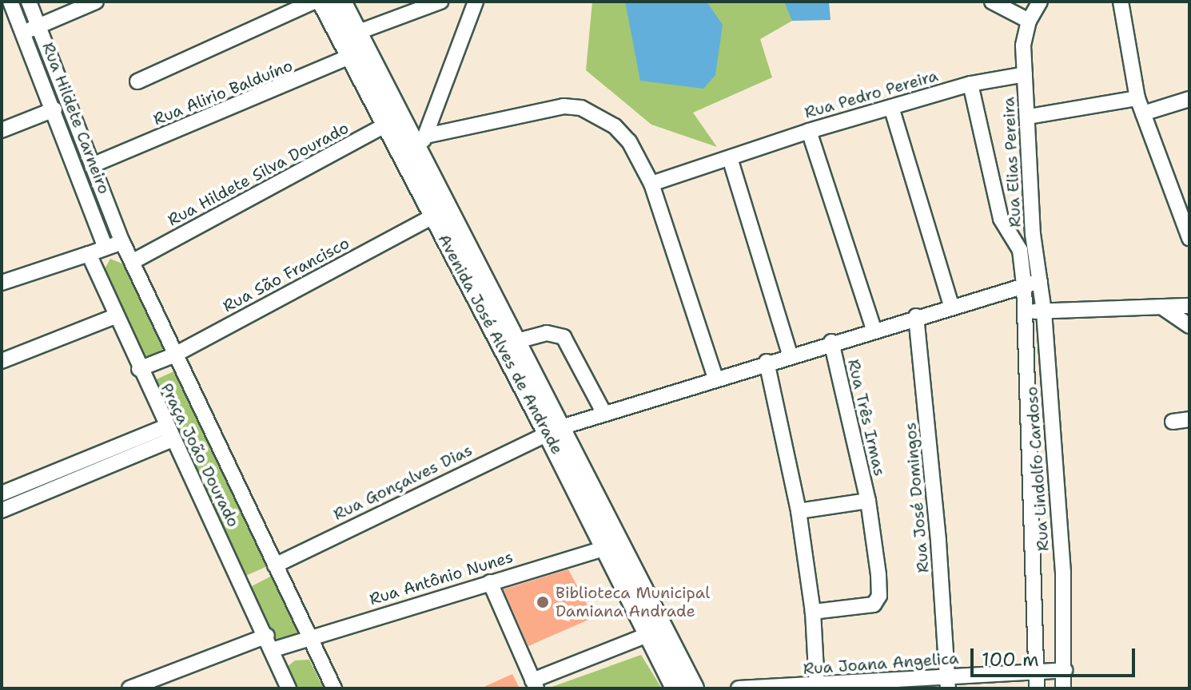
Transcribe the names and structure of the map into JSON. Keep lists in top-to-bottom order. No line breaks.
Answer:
{"streets":{"main road":["Avenida José Alves de Andrade"],"street":["Rua Alirio Balduíno","Rua Pedro Pereira","Rua Hildete Carneiro","Rua Elias Pereira","Rua Hildete Silva Dourado","Rua São Francisco","Rua Três Irmas","Praça João Dourado","Rua Lindolfo Cardoso","Rua Gonçalves Dias","Rua José Domingos","Rua Antônio Nunes","Rua Joana Angelica"]},"crossings":[["Rua Alirio Balduíno","Rua Hildete Carneiro"],["Rua Alirio Balduíno","Avenida José Alves de Andrade"],["Rua Pedro Pereira","Rua Elias Pereira"],["Rua Hildete Carneiro","Praça João Dourado"],["Rua Elias Pereira","Rua Lindolfo Cardoso"],["Rua Hildete Silva Dourado","Avenida José Alves de Andrade"],["Rua Hildete Silva Dourado","Praça João Dourado"],["Rua São Francisco","Avenida José Alves de Andrade"],["Rua São Francisco","Praça João Dourado"],["Avenida José Alves de Andrade","Rua Gonçalves Dias"],["Avenida José Alves de Andrade","Rua Antônio Nunes"],["Praça João Dourado","Rua Gonçalves Dias"],["Praça João Dourado","Rua Antônio Nunes"],["Rua Lindolfo Cardoso","Rua Joana Angelica"],["Rua José Domingos","Rua Joana Angelica"]],"places":["Biblioteca Municipal Damiana Andrade"],"scale_bar":"100 m"}
